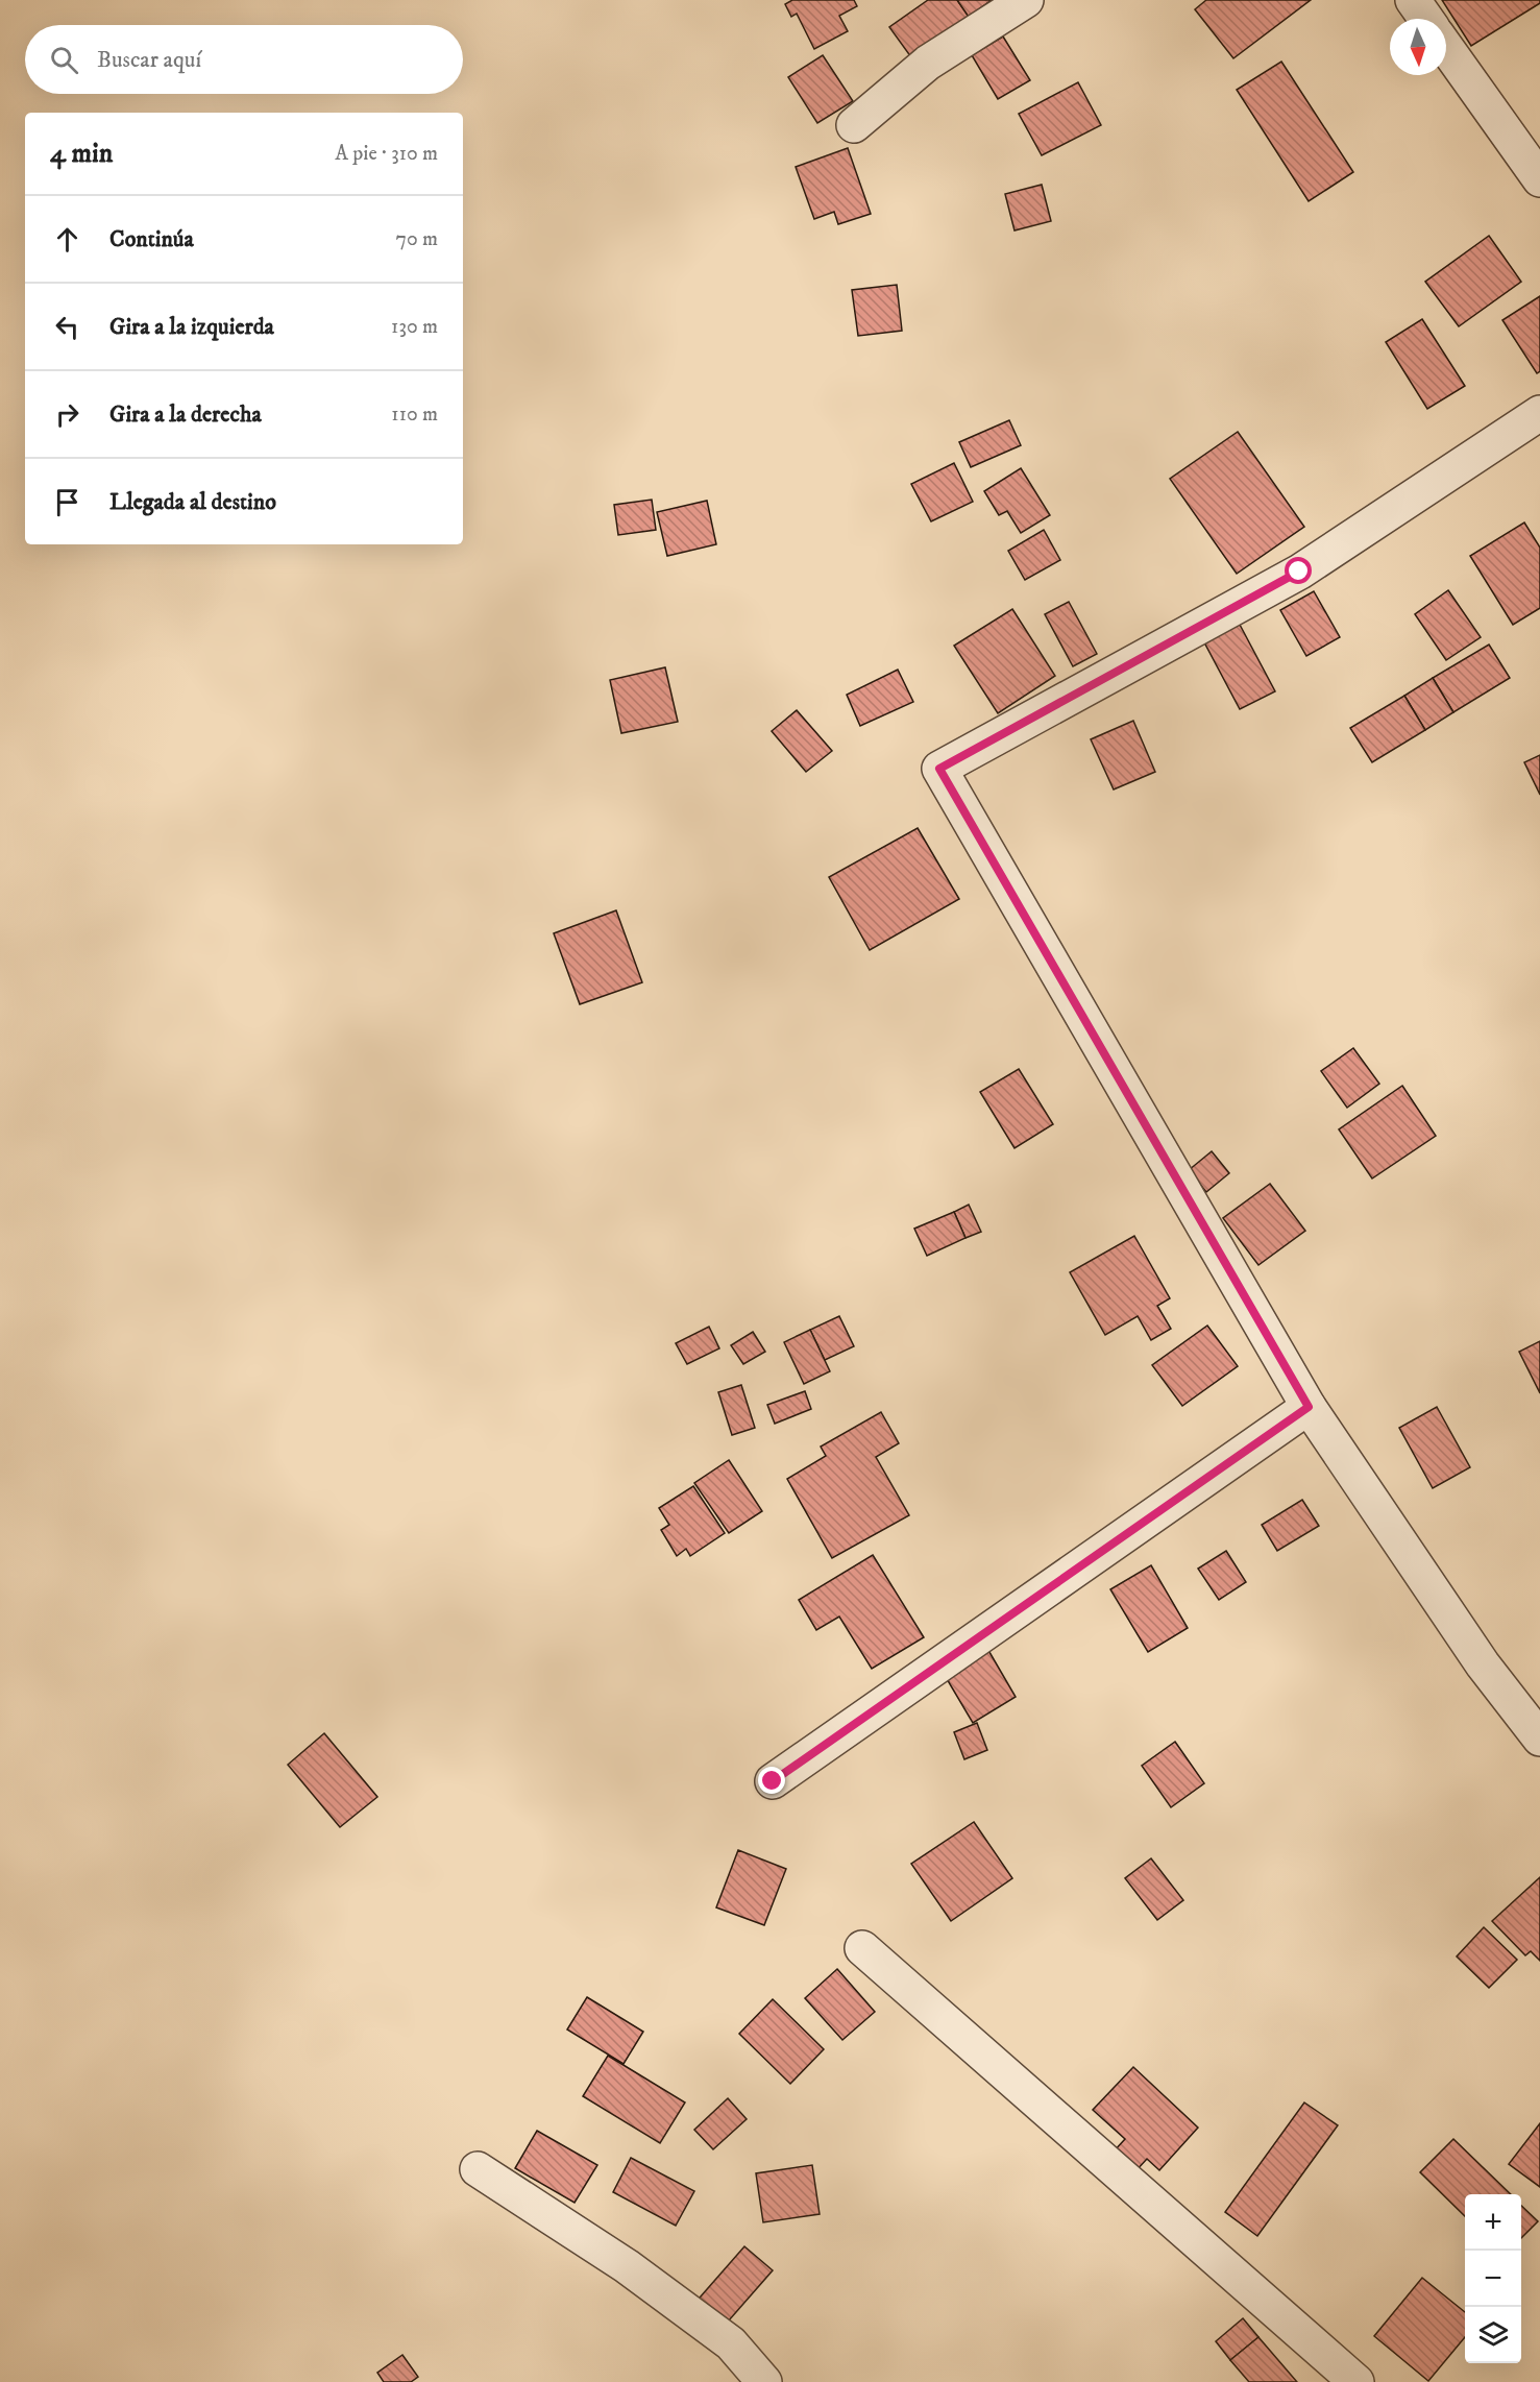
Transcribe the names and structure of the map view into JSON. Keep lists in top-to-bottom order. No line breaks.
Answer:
{"north":"bottom","page":{"search":"Buscar aquí","heading":["4 min","A pie · 310 m"],"list":[["Continúa","70 m"],["Gira a la izquierda","130 m"],["Gira a la derecha","110 m"],"Llegada al destino"],"map_buttons":["+","−"]}}
